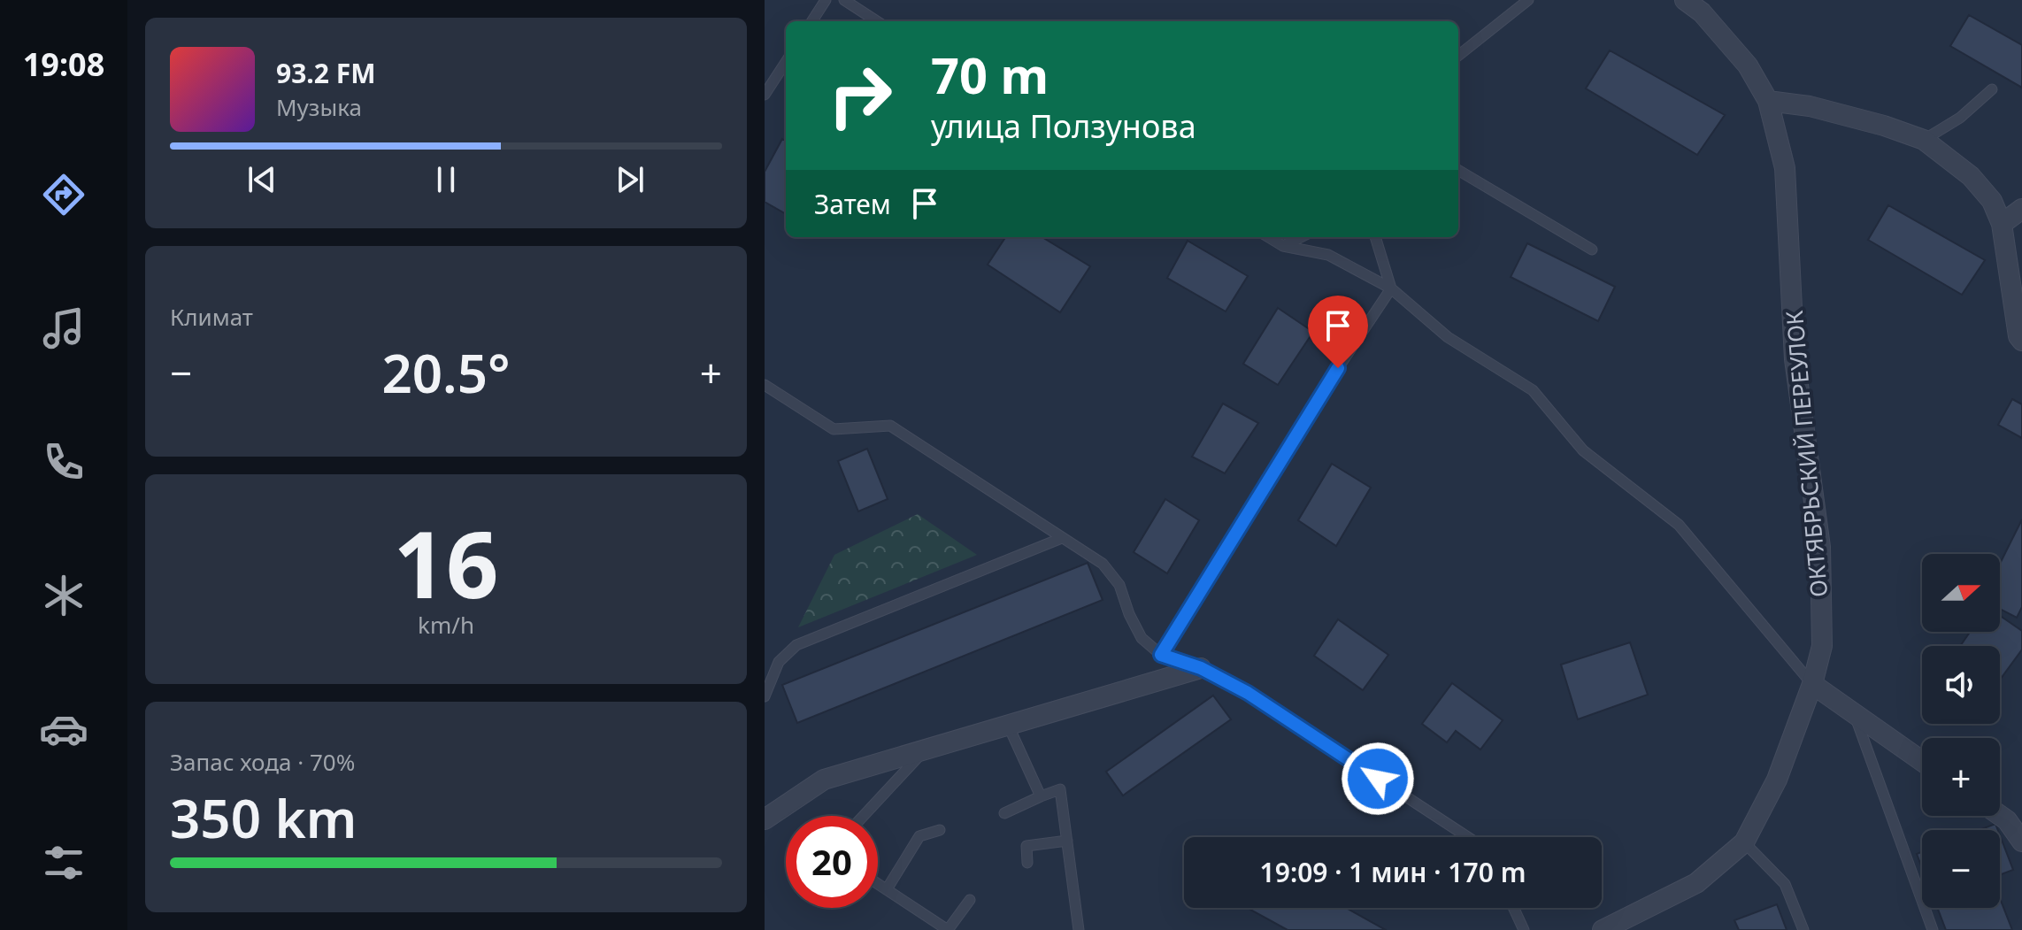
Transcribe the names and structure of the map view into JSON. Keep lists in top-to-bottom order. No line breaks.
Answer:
{"streets":{"street":["ОКТЯБРЬСКИЙ ПЕРЕУЛОК"]},"north":"right","page":{"tabs":"19:08","turn":["70 m","улица Ползунова"],"song":["93.2 FM","Музыка"],"then":"Затем","tile":["Климат",["16","km/h"],["Запас хода · 70%","350 km"]],"heat":["−","20.5°","+"],"map_buttons":["+","−"],"limit":"20","trip":"19:09 · 1 мин · 170 m"}}
